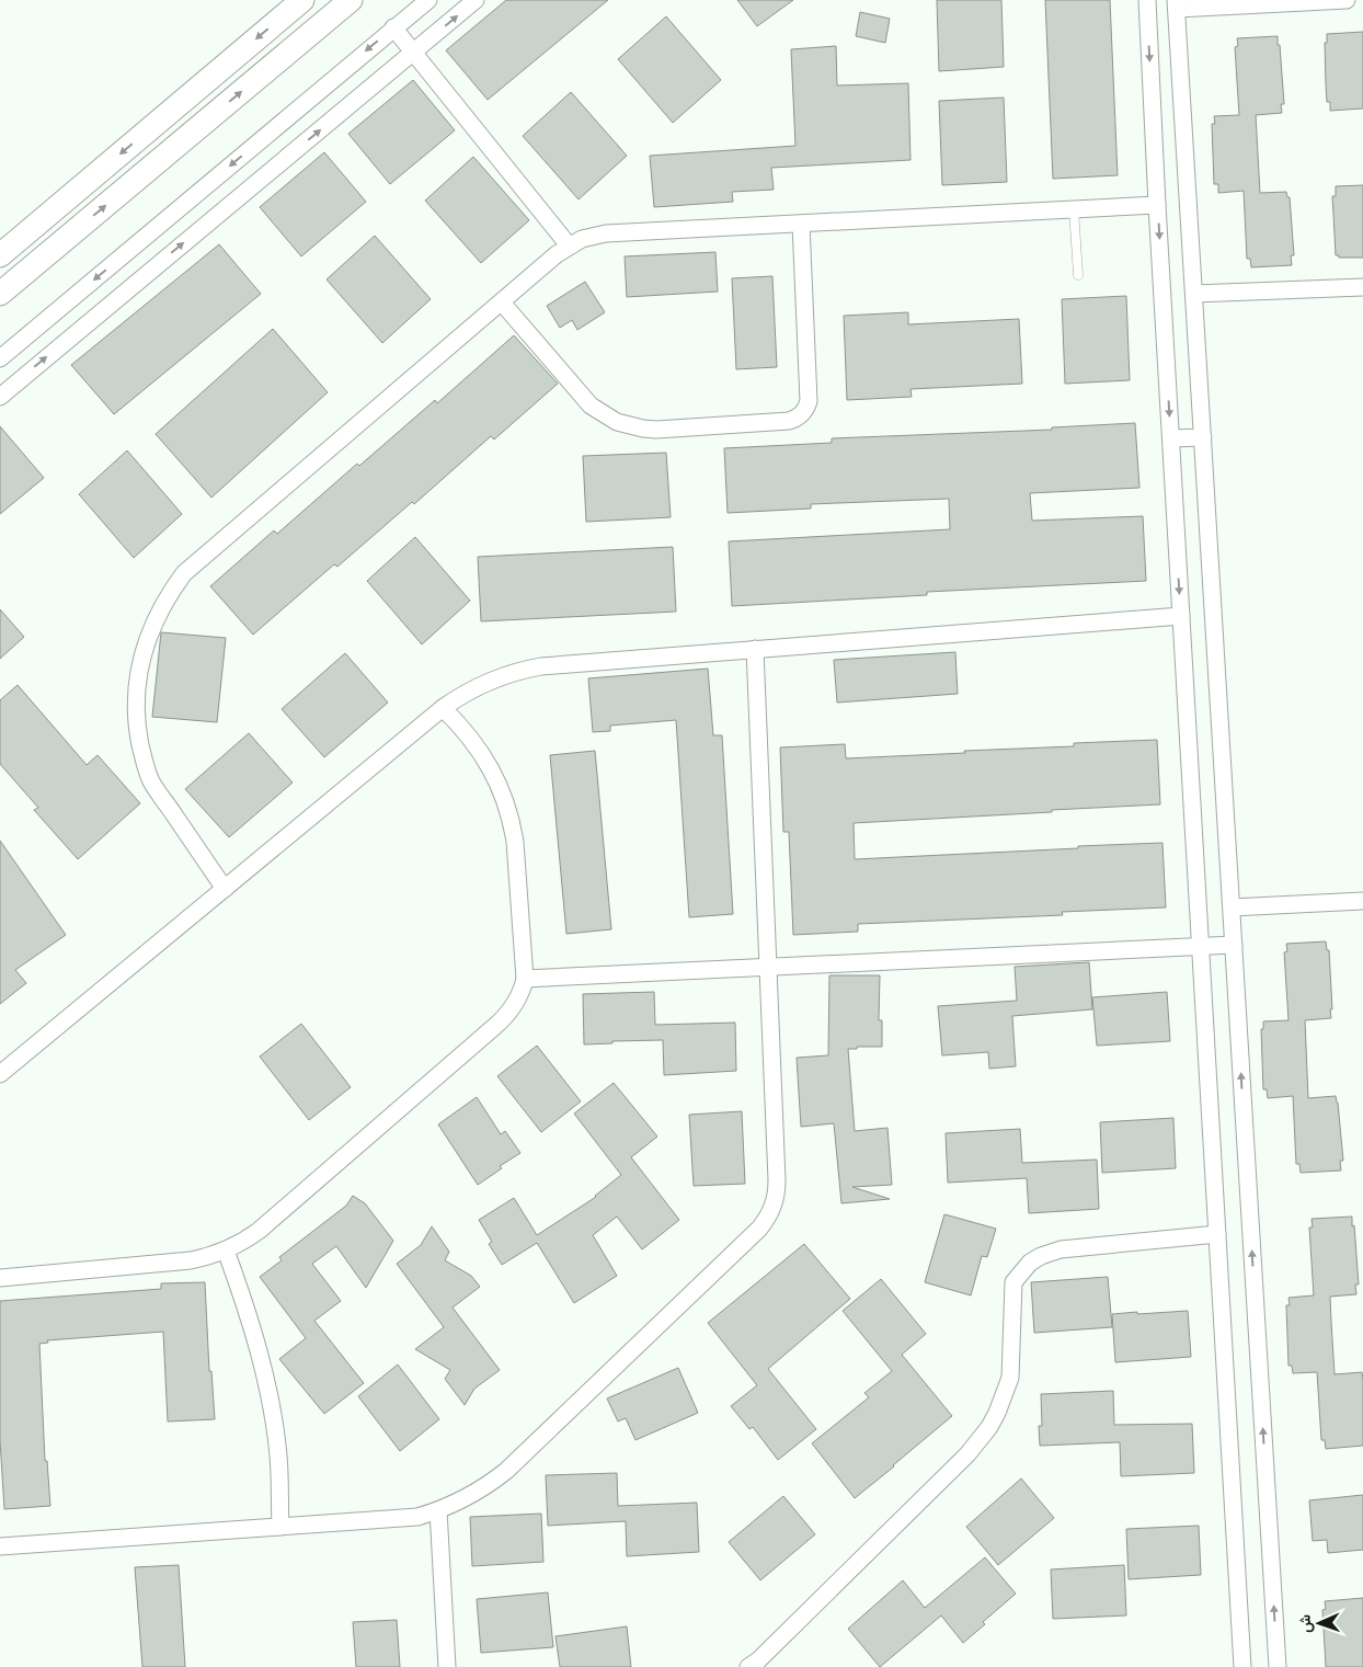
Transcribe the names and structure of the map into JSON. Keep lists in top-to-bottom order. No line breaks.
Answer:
{"north":"left"}
